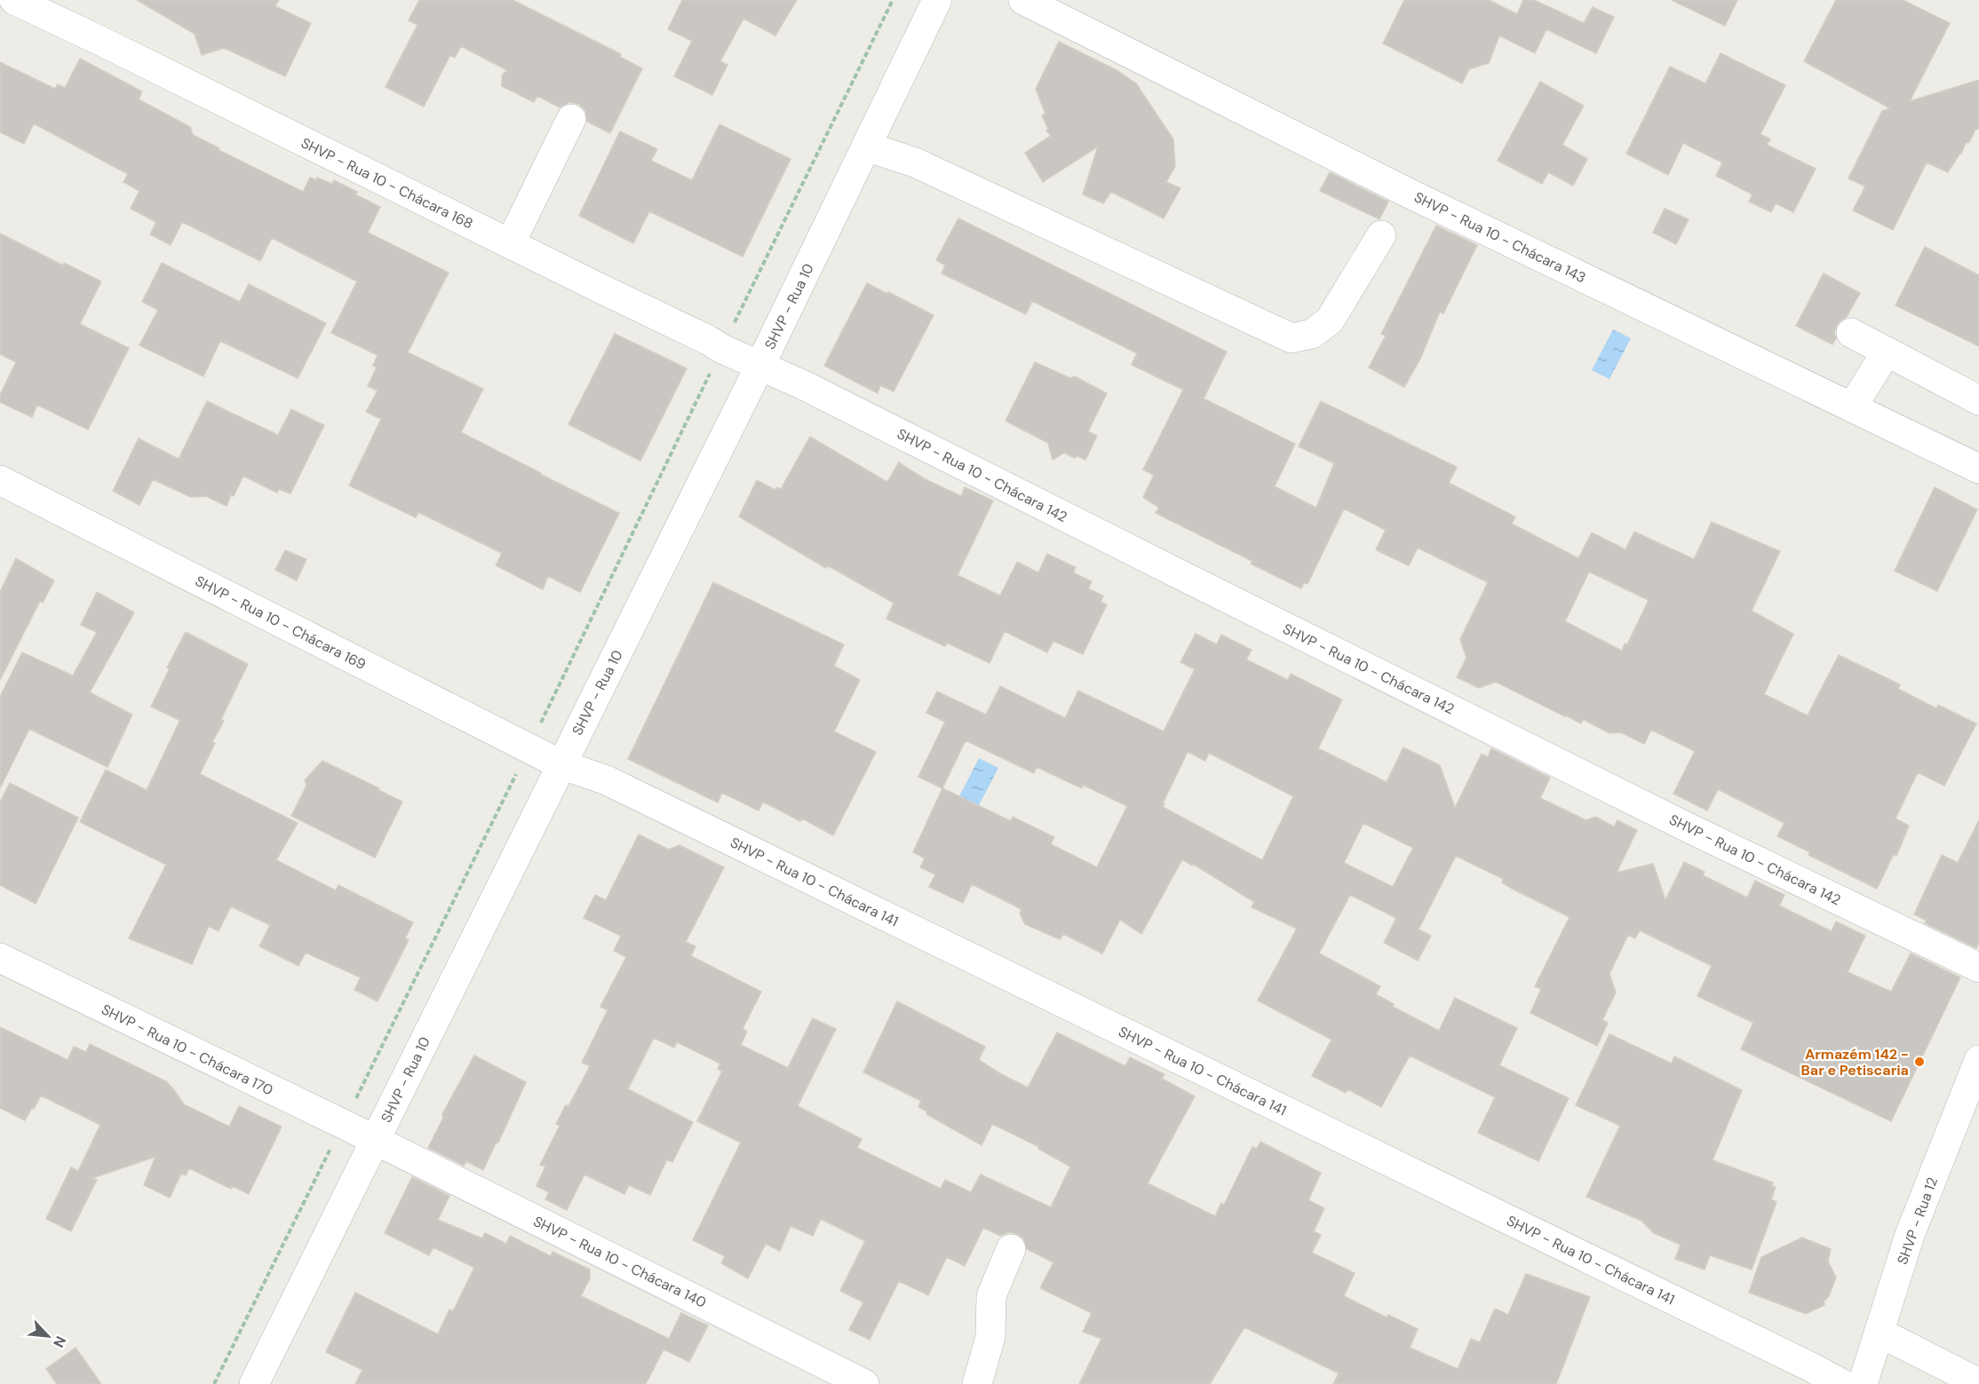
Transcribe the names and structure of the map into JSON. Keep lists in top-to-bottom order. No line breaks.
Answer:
{"streets":{"street":["SHVP - Rua 10 - Chácara 168","SHVP - Rua 10 - Chácara 143","SHVP - Rua 10","SHVP - Rua 10 - Chácara 142","SHVP - Rua 10 - Chácara 169","SHVP - Rua 10 - Chácara 141","SHVP - Rua 10 - Chácara 170","SHVP - Rua 12","SHVP - Rua 10 - Chácara 140"]},"crossings":[["SHVP - Rua 10 - Chácara 168","SHVP - Rua 10"],["SHVP - Rua 10 - Chácara 168","SHVP - Rua 10 - Chácara 142"],["SHVP - Rua 10","SHVP - Rua 10 - Chácara 142"],["SHVP - Rua 10","SHVP - Rua 10 - Chácara 169"],["SHVP - Rua 10","SHVP - Rua 10 - Chácara 141"],["SHVP - Rua 10","SHVP - Rua 10 - Chácara 170"],["SHVP - Rua 10","SHVP - Rua 10 - Chácara 140"],["SHVP - Rua 10 - Chácara 169","SHVP - Rua 10 - Chácara 141"],["SHVP - Rua 10 - Chácara 170","SHVP - Rua 10 - Chácara 140"]],"places":["Armazém 142 - Bar e Petiscaria"],"north":"bottom right"}
